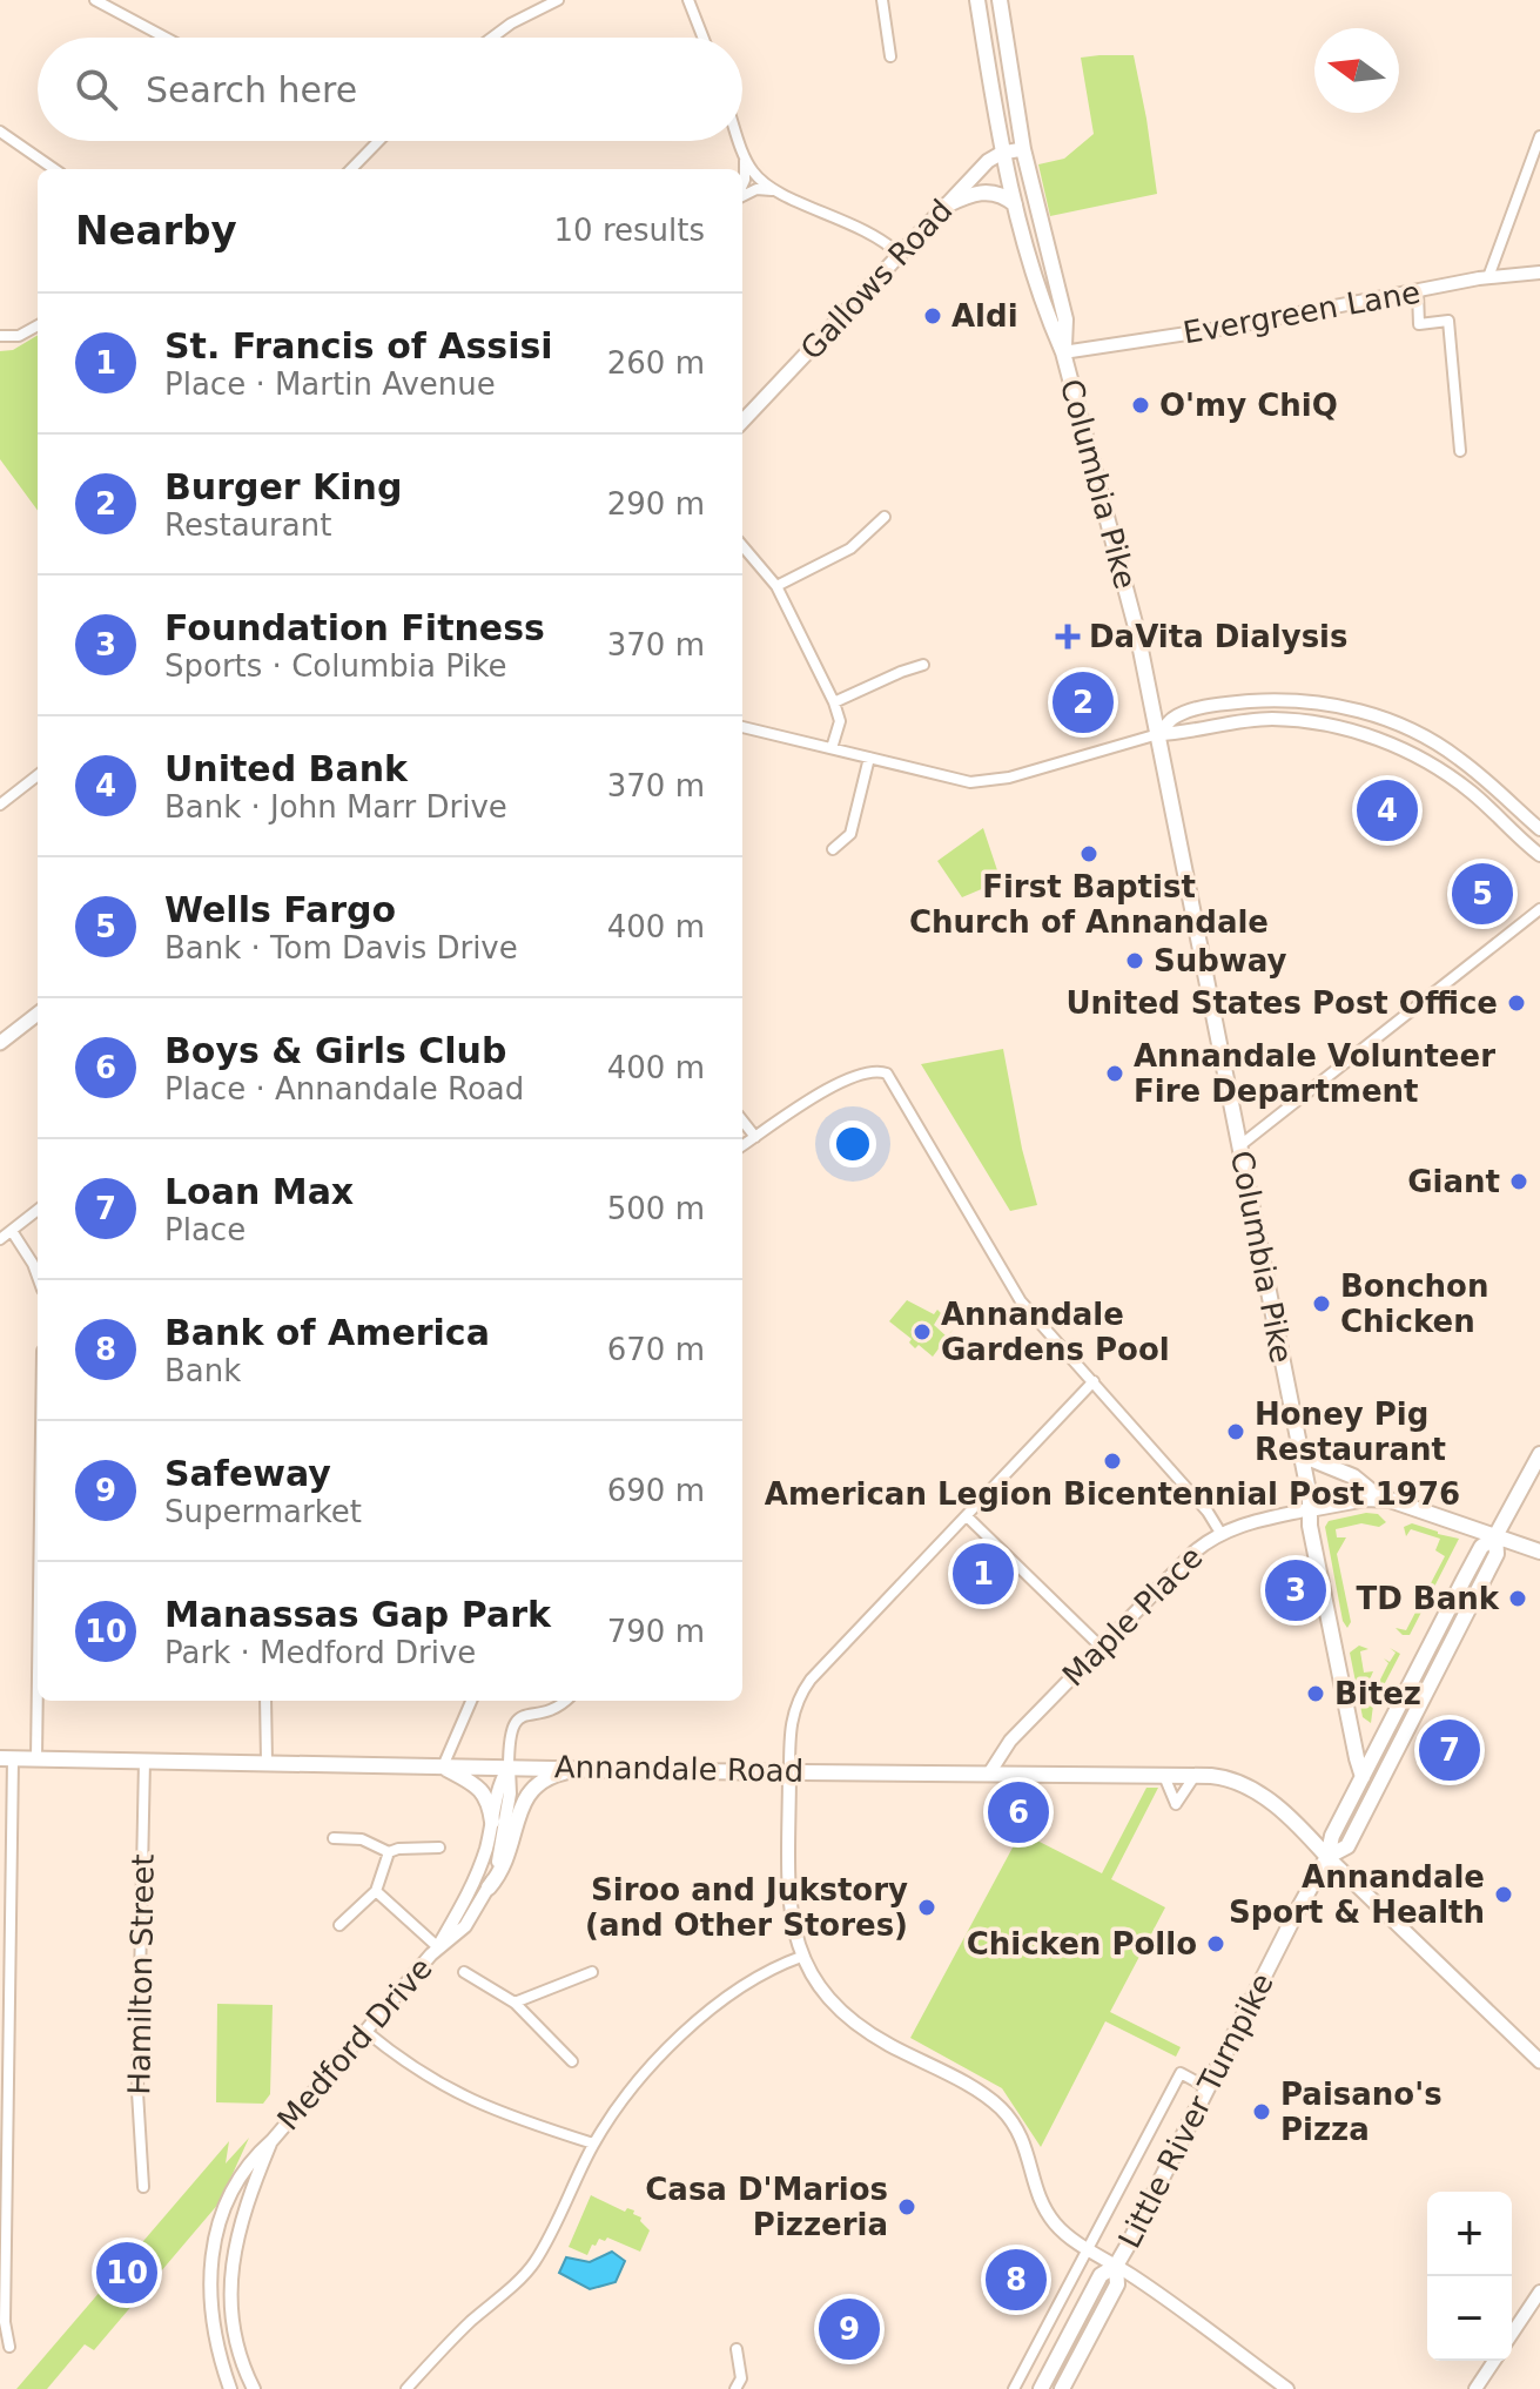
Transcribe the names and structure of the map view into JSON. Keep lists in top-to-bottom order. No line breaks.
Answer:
{"streets":{"main road":["Gallows Road","Columbia Pike","Annandale Road","Little River Turnpike"],"street":["Evergreen Lane","Maple Place","Hamilton Street","Medford Drive"]},"crossings":[["Gallows Road","Columbia Pike"],["Evergreen Lane","Columbia Pike"],["Columbia Pike","Maple Place"],["Columbia Pike","Little River Turnpike"],["Maple Place","Annandale Road"],["Annandale Road","Hamilton Street"],["Annandale Road","Medford Drive"],["Annandale Road","Little River Turnpike"]],"places":{"other":["Aldi","O'my ChiQ","First Baptist Church of Annandale","Subway","United States Post Office","Annandale Volunteer Fire Department","Giant","Bonchon Chicken","Annandale Gardens Pool","Honey Pig Restaurant","American Legion Bicentennial Post 1976","TD Bank","Bitez","Annandale Sport & Health","Siroo and Jukstory (and Other Stores)","Chicken Pollo","Paisano's Pizza","Casa D'Marios Pizzeria"],"health":["DaVita Dialysis"]},"north":"left","page":{"search":"Search here","heading":["Nearby","10 results"],"list":[{"mark":"1","name":"St. Francis of Assisi","note":"Place · Martin Avenue","value":"260 m"},{"mark":"2","name":"Burger King","note":"Restaurant","value":"290 m"},{"mark":"3","name":"Foundation Fitness","note":"Sports · Columbia Pike","value":"370 m"},{"mark":"4","name":"United Bank","note":"Bank · John Marr Drive","value":"370 m"},{"mark":"5","name":"Wells Fargo","note":"Bank · Tom Davis Drive","value":"400 m"},{"mark":"6","name":"Boys & Girls Club","note":"Place · Annandale Road","value":"400 m"},{"mark":"7","name":"Loan Max","note":"Place","value":"500 m"},{"mark":"8","name":"Bank of America","note":"Bank","value":"670 m"},{"mark":"9","name":"Safeway","note":"Supermarket","value":"690 m"},{"mark":"10","name":"Manassas Gap Park","note":"Park · Medford Drive","value":"790 m"}],"pins":["2","4","5","1","3","7","6","10","8","9"],"map_buttons":["+","−"]}}
